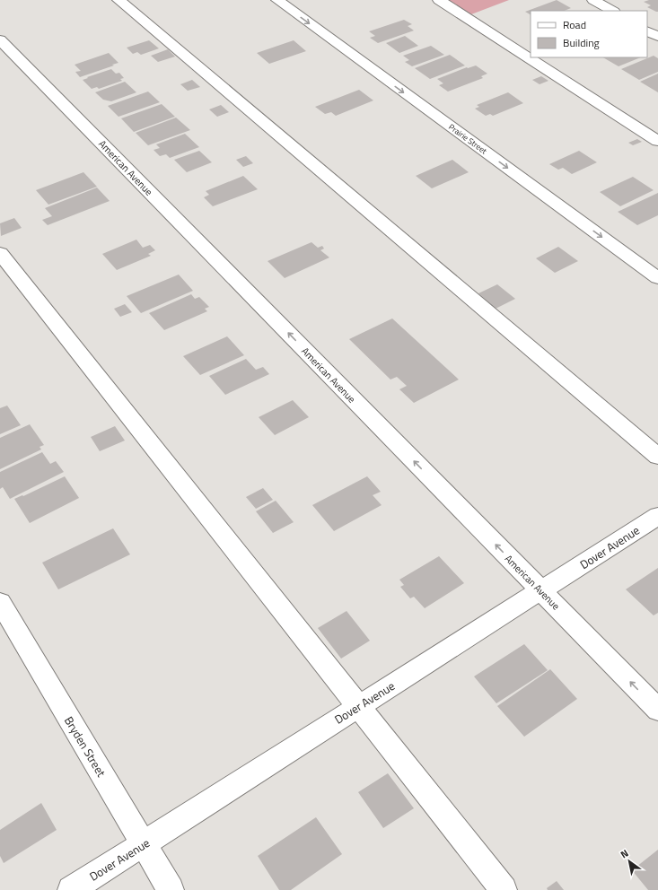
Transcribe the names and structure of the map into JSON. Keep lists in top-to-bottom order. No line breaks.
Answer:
{"streets":{"street":["Prairie Street","American Avenue","Dover Avenue","Bryden Street"]},"crossings":[["American Avenue","Dover Avenue"],["Dover Avenue","Bryden Street"]],"legend":["Road","Building"],"north":"top left"}
